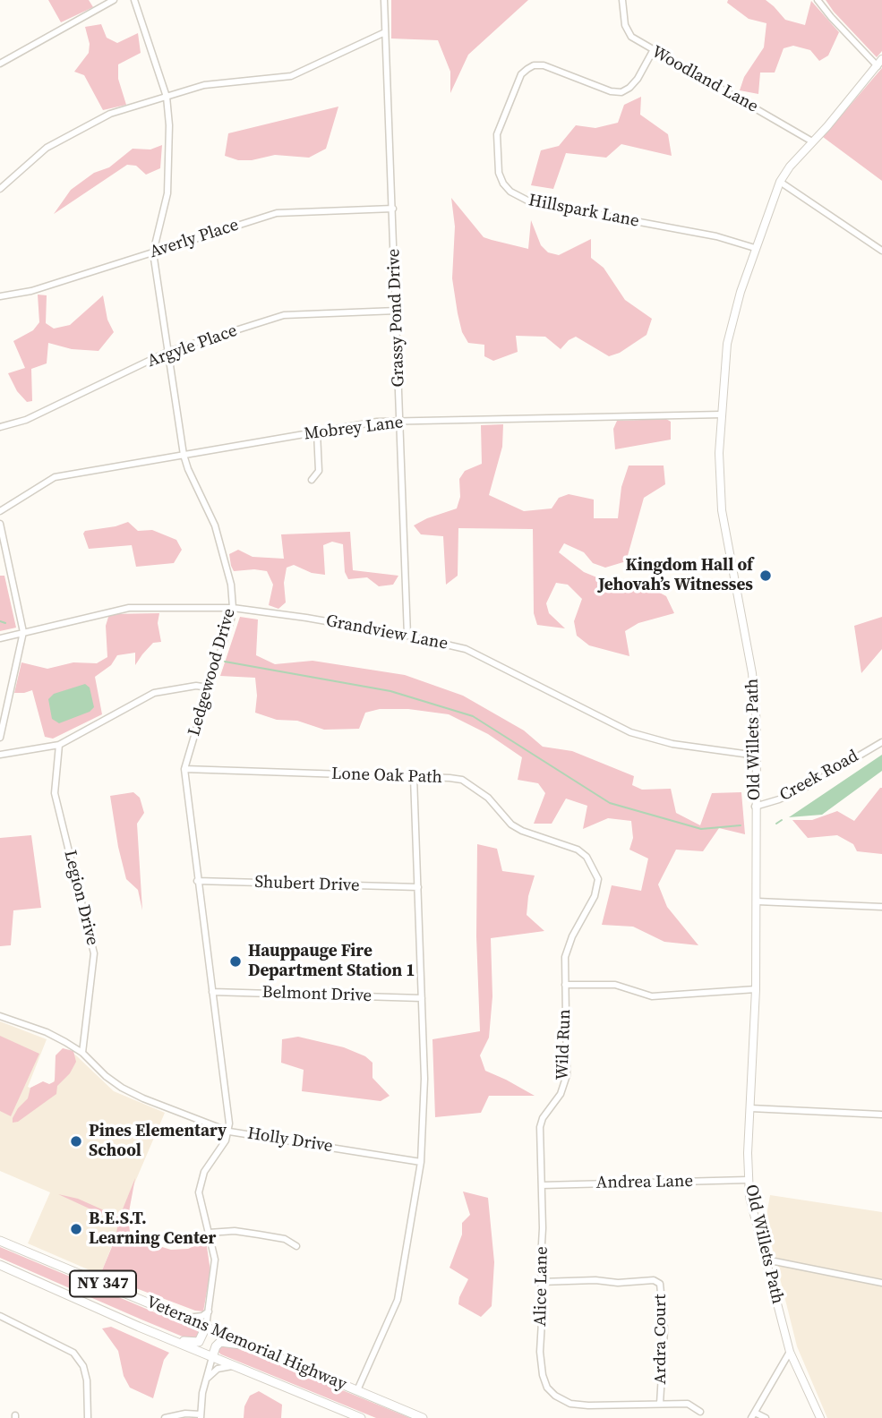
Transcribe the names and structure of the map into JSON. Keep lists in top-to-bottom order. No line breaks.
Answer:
{"streets":{"highway":["NY 347","Veterans Memorial Highway"],"main road":["Old Willets Path"],"street":["Woodland Lane","Hillspark Lane","Averly Place","Grassy Pond Drive","Argyle Place","Mobrey Lane","Grandview Lane","Ledgewood Drive","Lone Oak Path","Creek Road","Shubert Drive","Legion Drive","Belmont Drive","Wild Run","Holly Drive","Andrea Lane","Alice Lane","Ardra Court"]},"crossings":[["Woodland Lane","Hillspark Lane"],["Woodland Lane","Old Willets Path"],["Hillspark Lane","Old Willets Path"],["Averly Place","Grassy Pond Drive"],["Averly Place","Ledgewood Drive"],["Grassy Pond Drive","Argyle Place"],["Grassy Pond Drive","Mobrey Lane"],["Grassy Pond Drive","Grandview Lane"],["Argyle Place","Ledgewood Drive"],["Mobrey Lane","Ledgewood Drive"],["Mobrey Lane","Old Willets Path"],["Grandview Lane","Ledgewood Drive"],["Grandview Lane","Old Willets Path"],["Ledgewood Drive","Lone Oak Path"],["Ledgewood Drive","Shubert Drive"],["Ledgewood Drive","Belmont Drive"],["Ledgewood Drive","Holly Drive"],["Old Willets Path","Creek Road"],["Old Willets Path","Andrea Lane"],["Lone Oak Path","Wild Run"],["Legion Drive","Holly Drive"],["Wild Run","Andrea Lane"],["Wild Run","Alice Lane"],["Andrea Lane","Alice Lane"],["Alice Lane","Ardra Court"]],"places":["Kingdom Hall of Jehovah’s Witnesses","Hauppauge Fire Department Station 1","Pines Elementary School","B.E.S.T. Learning Center"]}
